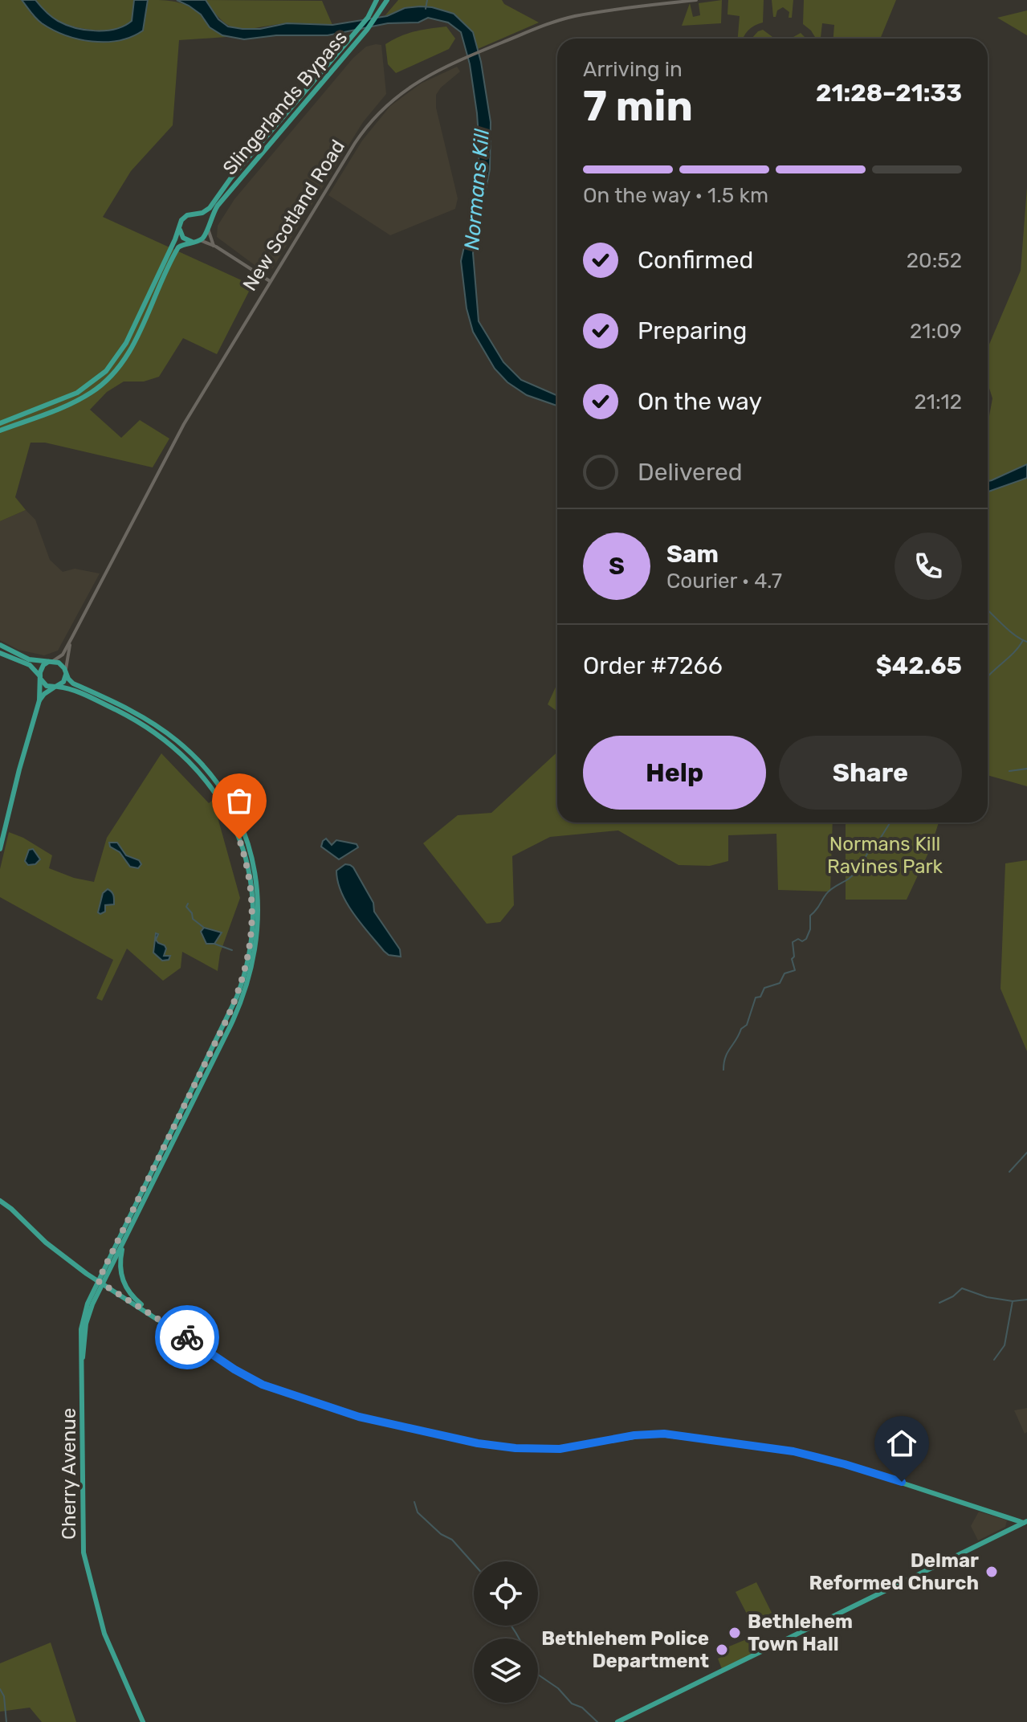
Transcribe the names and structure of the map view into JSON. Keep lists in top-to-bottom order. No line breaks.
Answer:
{"streets":{"main road":["Slingerlands Bypass","Cherry Avenue"],"street":["New Scotland Road"]},"crossings":[["New Scotland Road","Cherry Avenue"]],"water":["Normans Kill"],"parks":["Normans Kill Ravines Park"],"places":["Delmar Reformed Church","Bethlehem Town Hall","Bethlehem Police Department"],"page":{"heading":["7 min","Arriving in","21:28–21:33"],"panel":["Sam","Courier · 4.7","Order #7266","$42.65"],"bar":"On the way · 1.5 km","list":[["Confirmed","20:52"],["Preparing","21:09"],["On the way","21:12"],"Delivered"],"round":"S","buttons":["Help","Share"]}}
